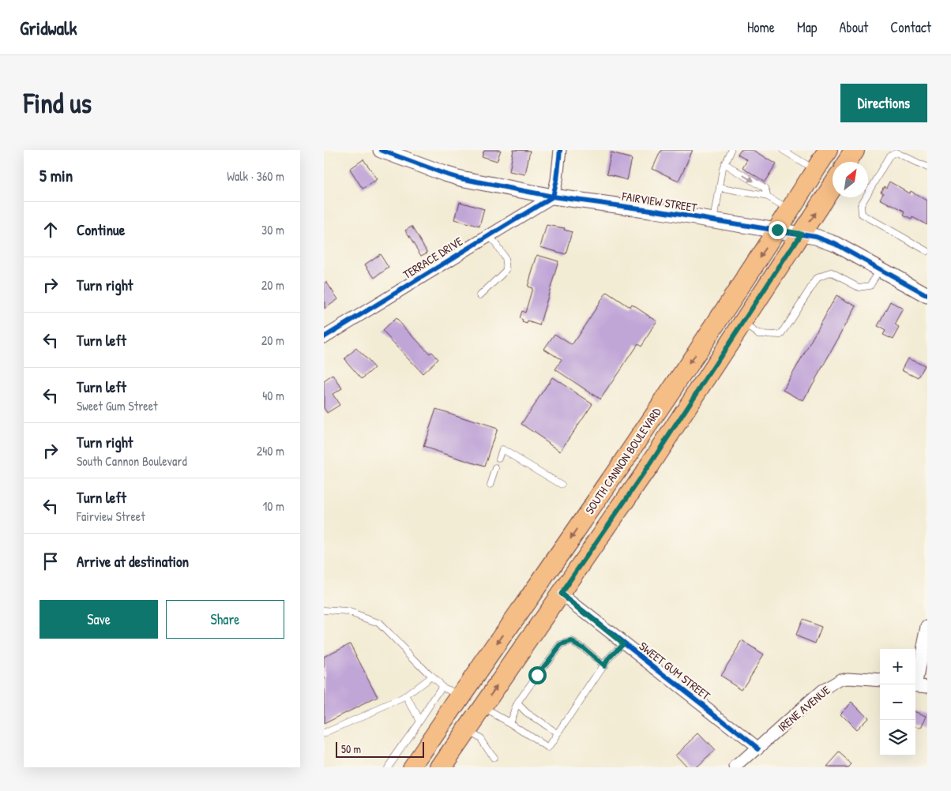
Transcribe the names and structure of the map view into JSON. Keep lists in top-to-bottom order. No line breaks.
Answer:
{"streets":{"main road":["SOUTH CANNON BOULEVARD"],"street":["FAIRVIEW STREET","TERRACE DRIVE","SWEET GUM STREET","IRENE AVENUE"]},"crossings":[["FAIRVIEW STREET","TERRACE DRIVE"],["FAIRVIEW STREET","SOUTH CANNON BOULEVARD"],["SOUTH CANNON BOULEVARD","SWEET GUM STREET"],["SWEET GUM STREET","IRENE AVENUE"]],"scale_bar":"50 m","north":"top right","page":{"header":"Gridwalk","nav":["Home","Map","About","Contact"],"buttons":["Directions",["Save","Share"]],"title":"Find us","heading":["5 min","Walk · 360 m"],"list":[["Continue","30 m"],["Turn right","20 m"],["Turn left","20 m"],["Turn left","Sweet Gum Street","40 m"],["Turn right","South Cannon Boulevard","240 m"],["Turn left","Fairview Street","10 m"],"Arrive at destination"],"map_buttons":["+","−"],"scale":"50 m"}}
